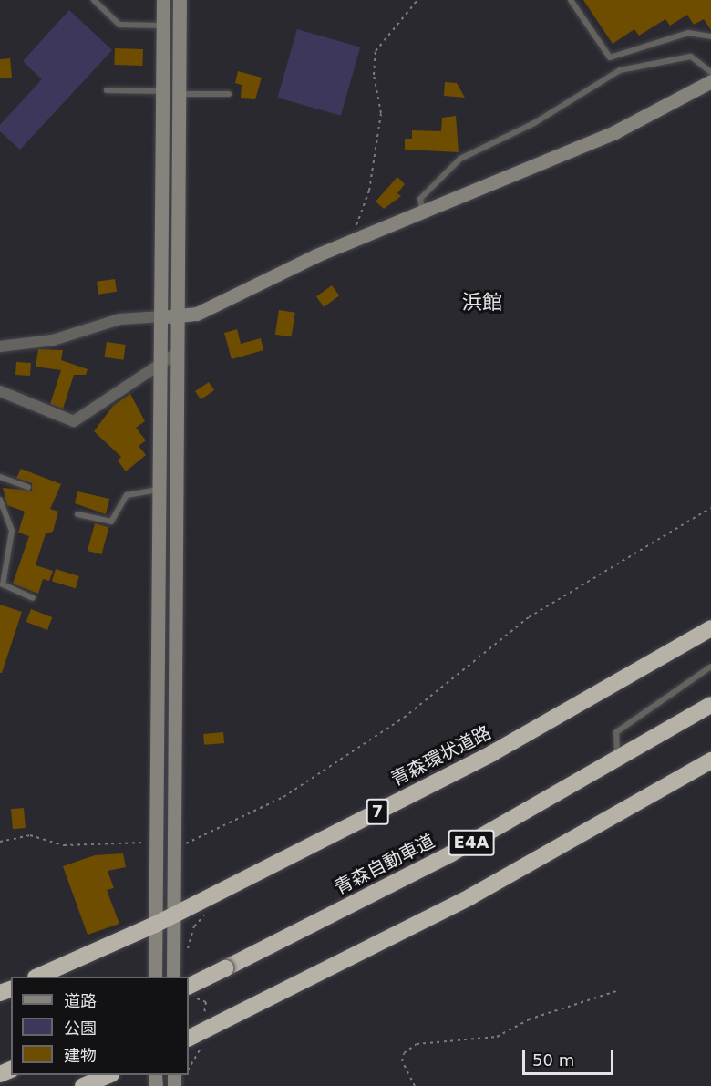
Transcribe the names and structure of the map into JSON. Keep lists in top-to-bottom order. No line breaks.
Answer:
{"streets":{"highway":["青森環状道路","7","E4A","青森自動車道"]},"districts":["浜館"],"legend":["道路","公園","建物"],"scale_bar":"50 m"}
